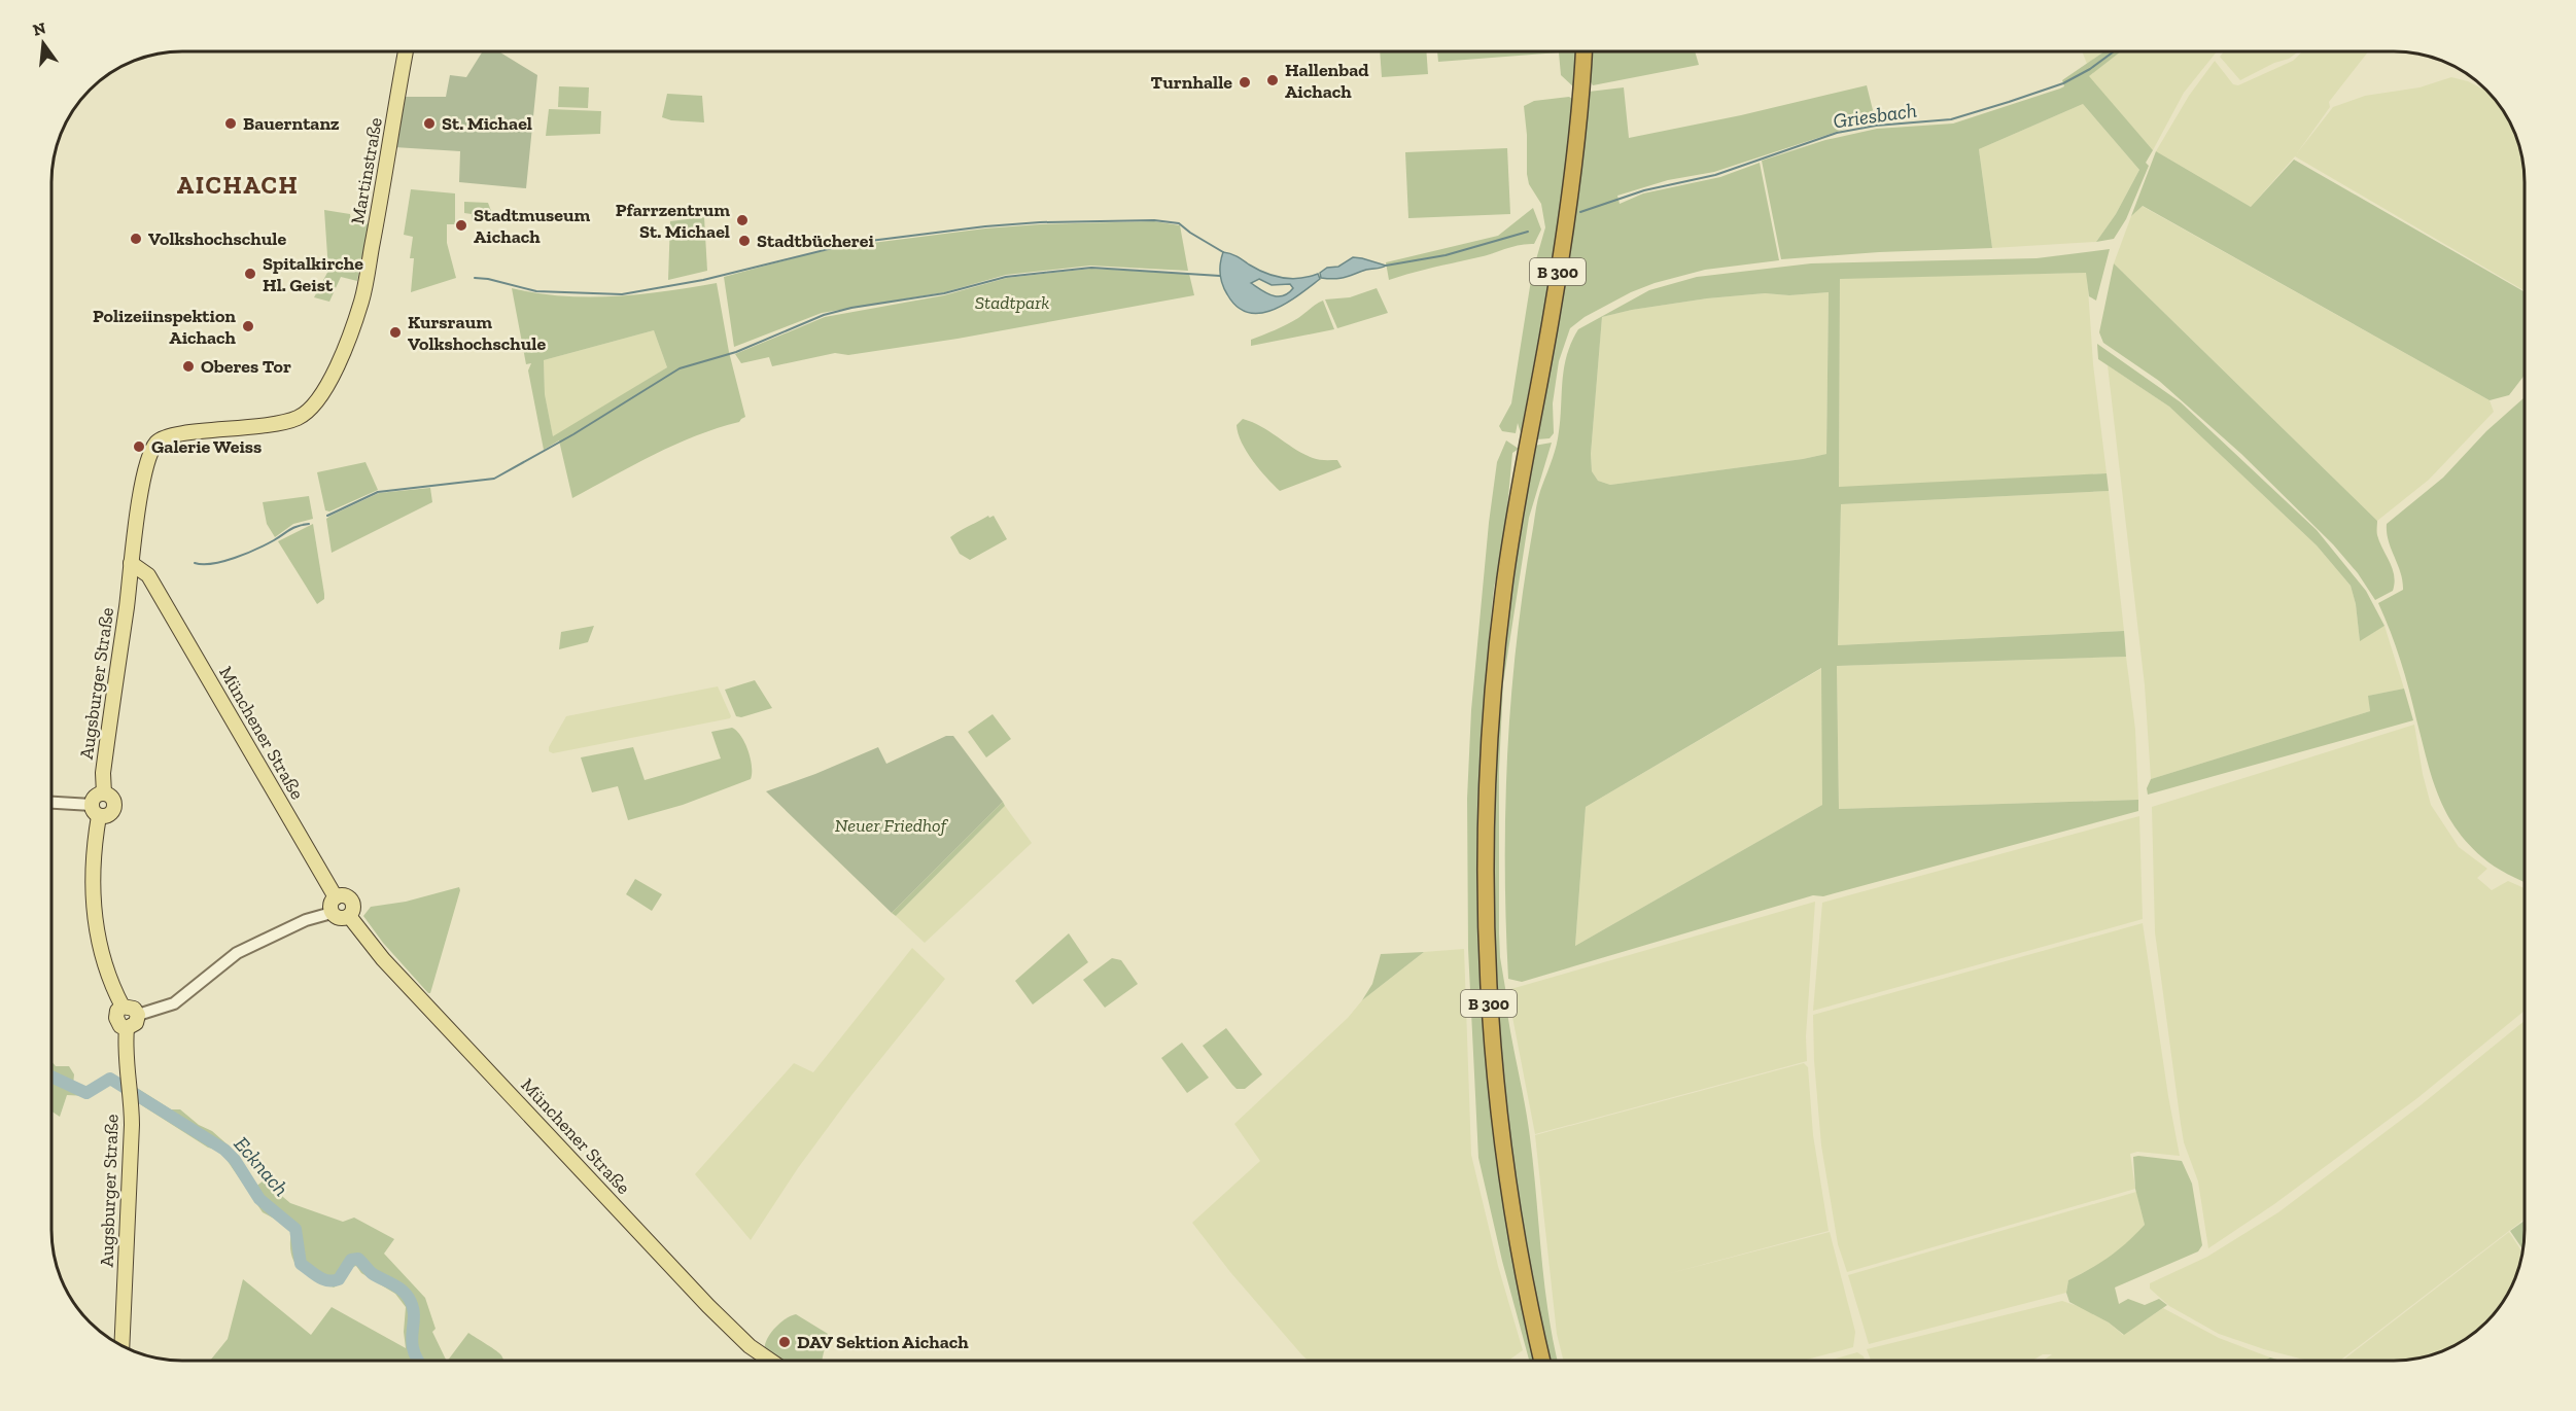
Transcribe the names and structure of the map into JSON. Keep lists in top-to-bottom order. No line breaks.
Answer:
{"streets":{"highway":["B 300"],"main road":["Martinstraße","Augsburger Straße","Münchener Straße"]},"crossings":[["Martinstraße","Augsburger Straße"],["Augsburger Straße","Münchener Straße"]],"districts":["AICHACH"],"water":["Griesbach","Ecknach"],"parks":["Stadtpark","Neuer Friedhof"],"places":["Hallenbad Aichach","Turnhalle","Bauerntanz","St. Michael","Pfarrzentrum St. Michael","Stadtmuseum Aichach","Volkshochschule","Stadtbücherei","Spitalkirche Hl. Geist","Polizeiinspektion Aichach","Kursraum Volkshochschule","Oberes Tor","Galerie Weiss","DAV Sektion Aichach"],"north":"top"}
